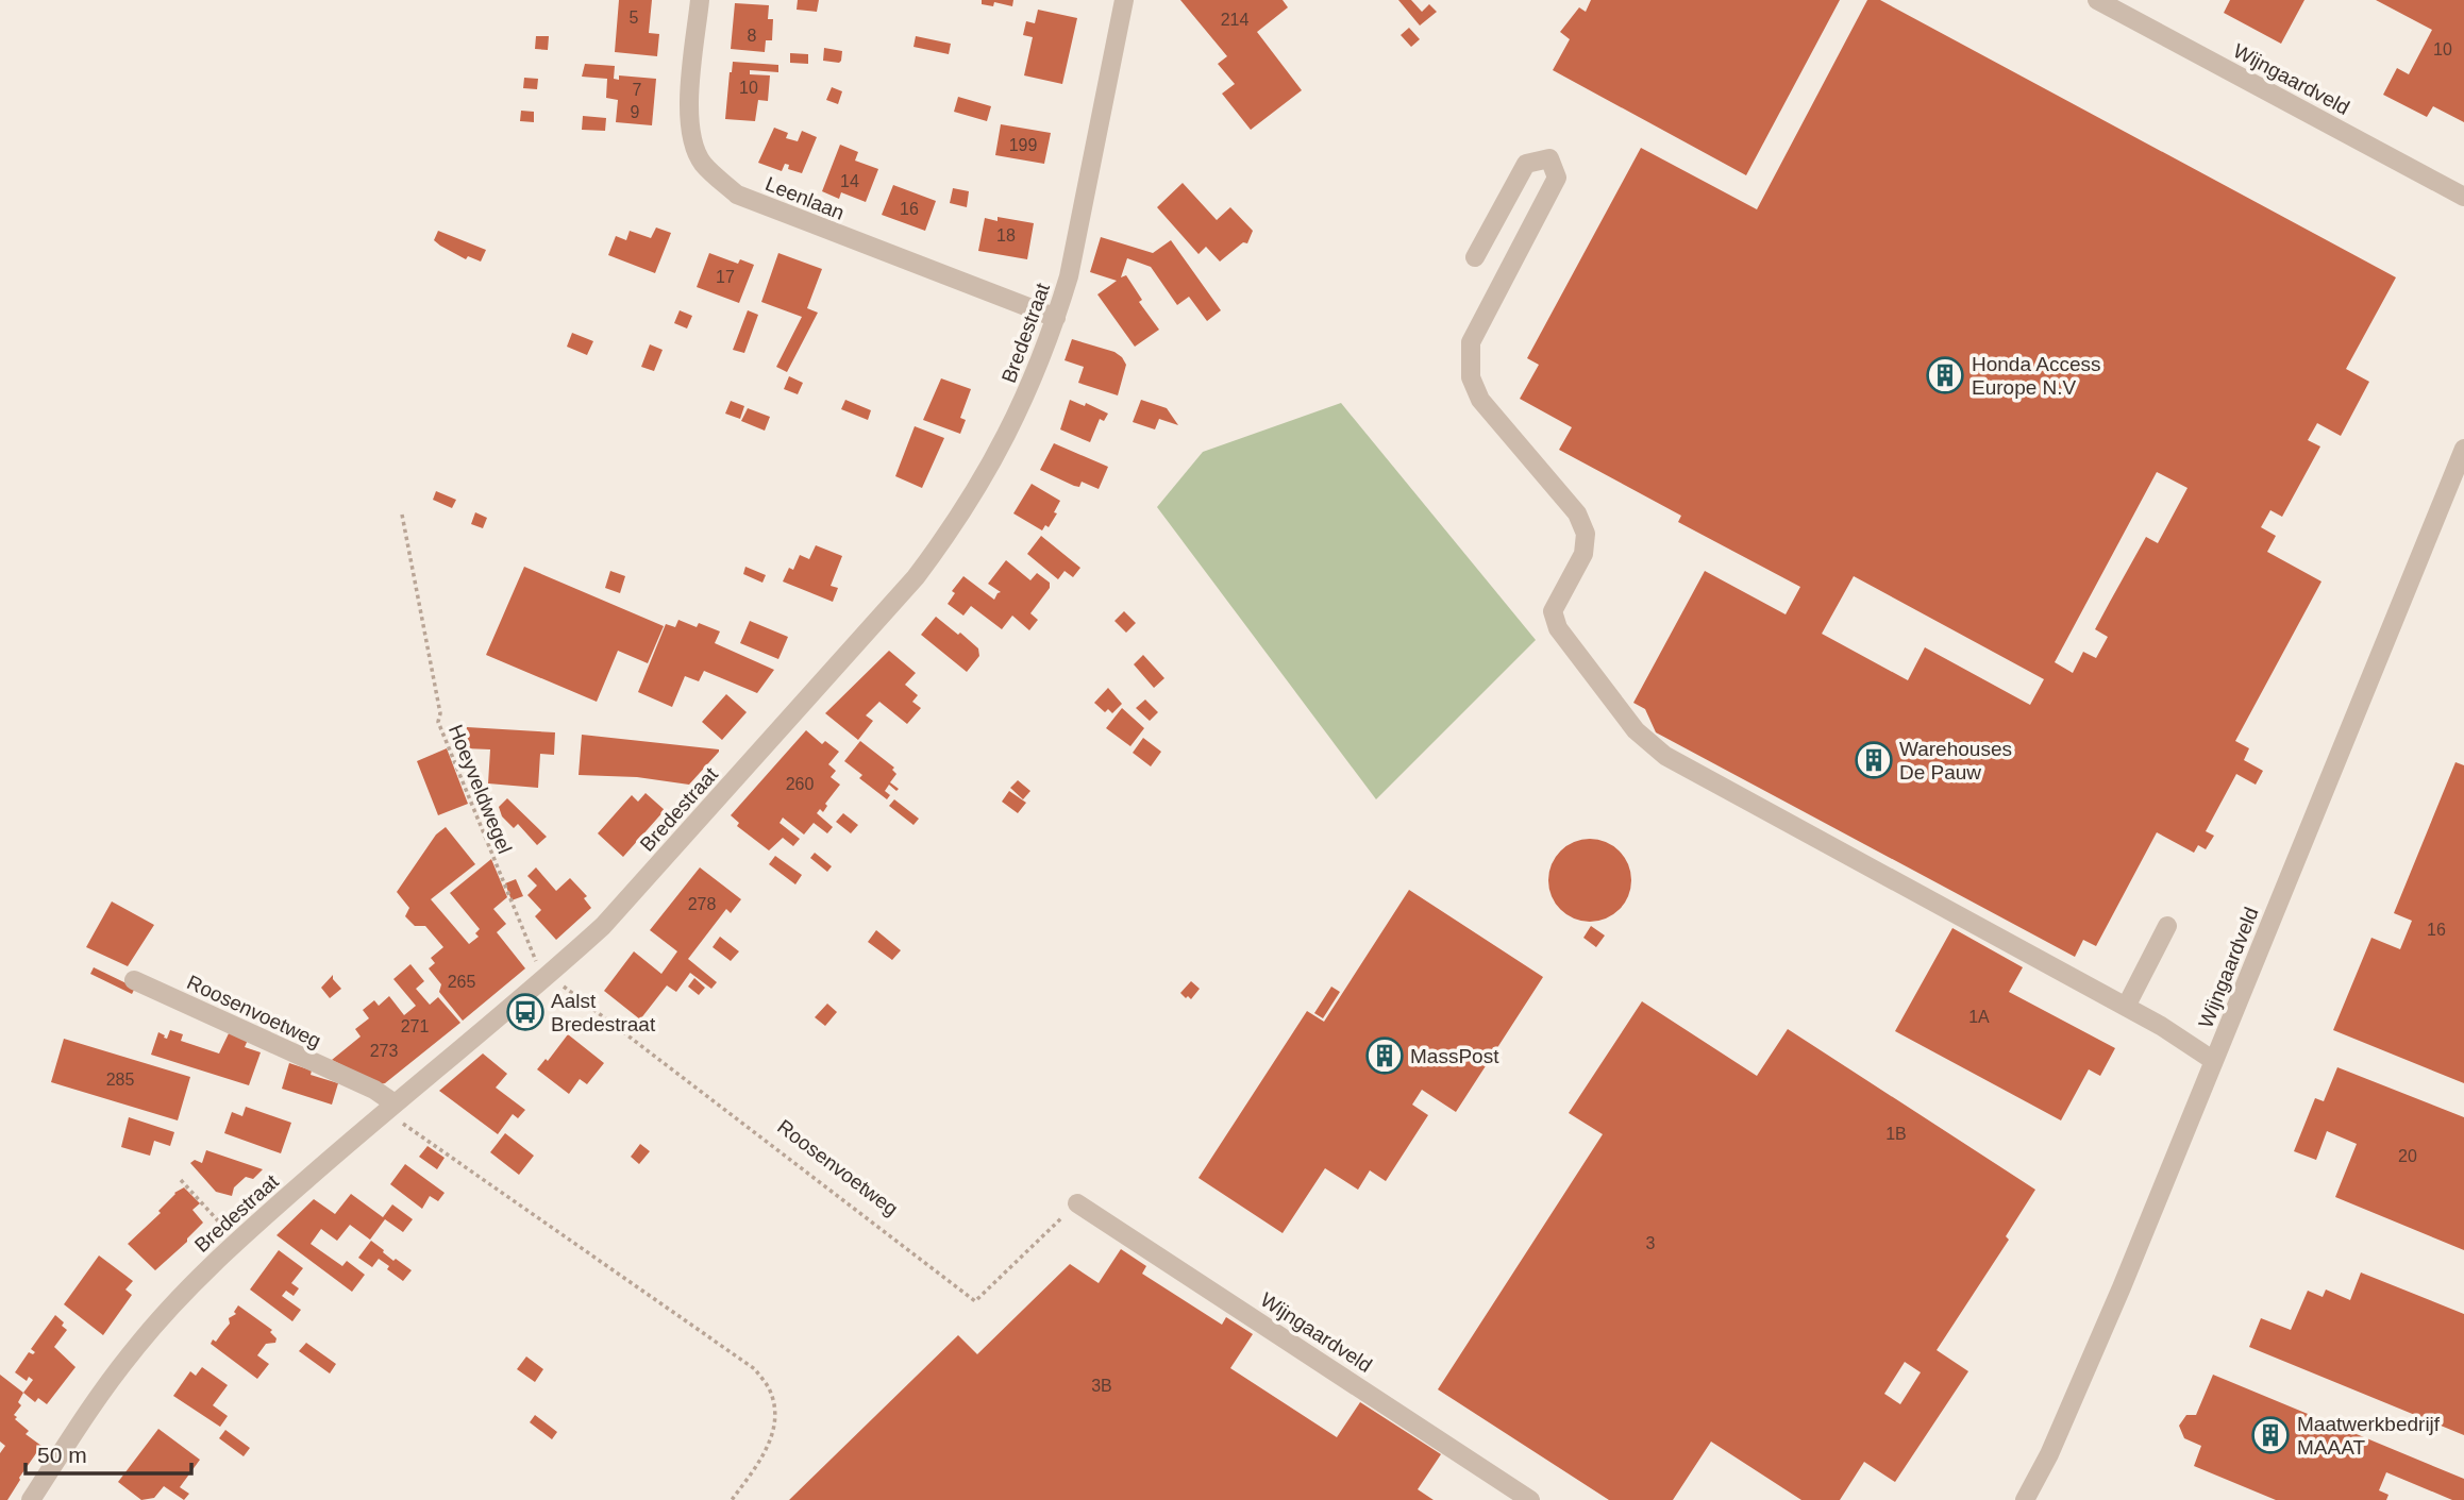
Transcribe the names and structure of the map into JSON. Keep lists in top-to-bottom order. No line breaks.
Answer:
{"streets":{"street":["Wijngaardveld","Leenlaan","Bredestraat","Roosenvoetweg"],"path":["Hoeyveldwegel"]},"crossings":[["Wijngaardveld","Roosenvoetweg"],["Leenlaan","Bredestraat"],["Bredestraat","Hoeyveldwegel"],["Bredestraat","Roosenvoetweg"],["Hoeyveldwegel","Roosenvoetweg"]],"places":{"building":["Honda Access Europe N.V","Warehouses De Pauw","MassPost","Maatwerkbedrijf MAAAT"],"bus stop":["Aalst Bredestraat"]},"house_numbers":["5","214","8","10","10","7","9","199","14","16","18","17","260","278","16","265","1A","271","273","285","1B","20","3","3B"],"scale_bar":"50 m"}
